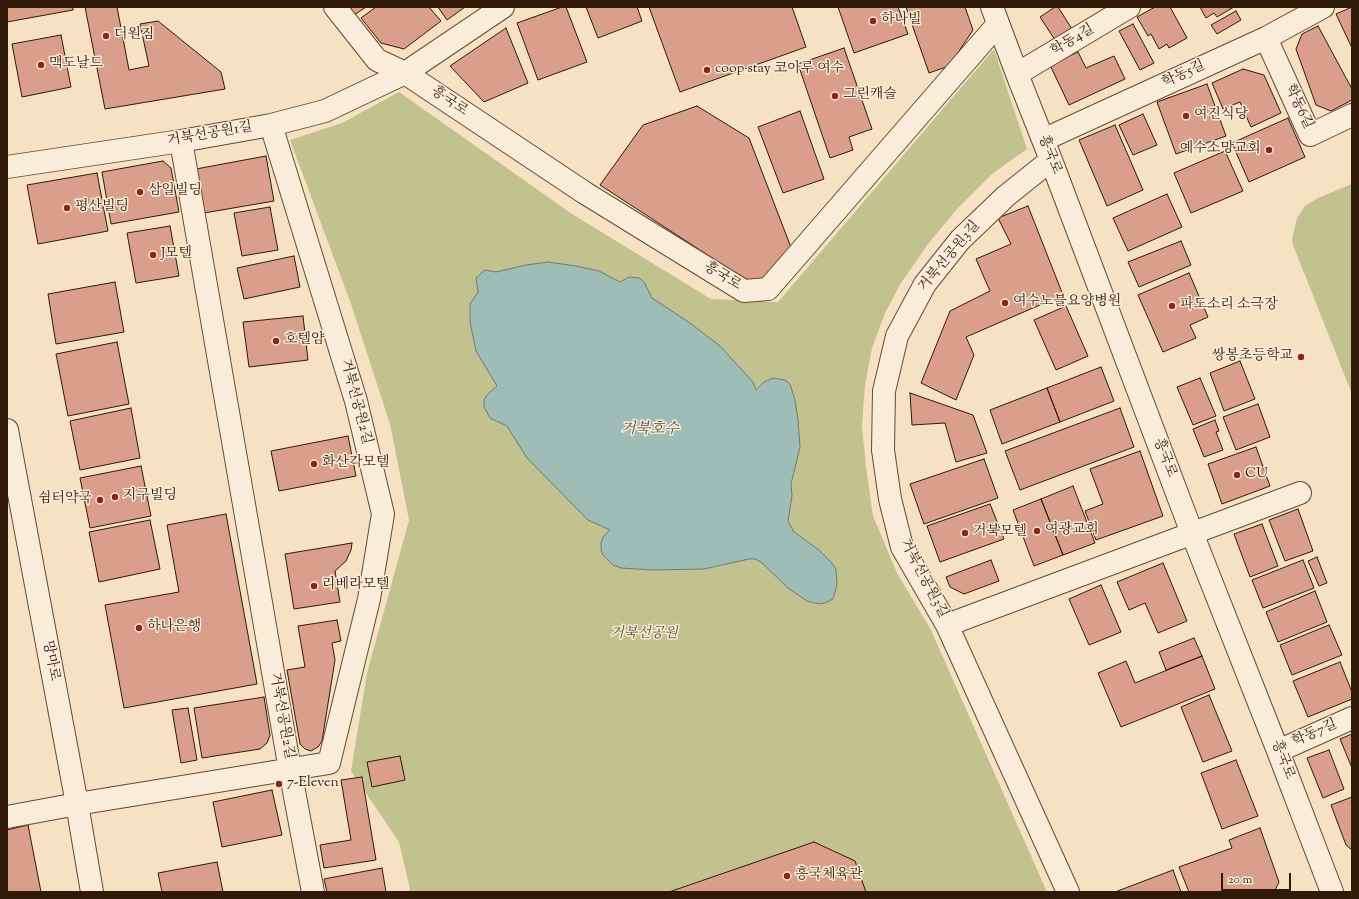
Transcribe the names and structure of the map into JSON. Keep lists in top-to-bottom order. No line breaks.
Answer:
{"streets":{"street":["학동4길","학동5길","흥국로","학동6길","거북선공원1길","거북선공원3길","거북선공원2길","망마로","학동7길"]},"crossings":[["학동4길","흥국로"],["학동5길","흥국로"],["학동5길","학동6길"],["흥국로","거북선공원1길"],["흥국로","거북선공원3길"],["흥국로","학동7길"],["거북선공원1길","거북선공원2길"],["거북선공원2길","망마로"]],"water":["거북호수"],"parks":["거북선공원"],"places":["하나빌","더원짐","맥도날드","coop stay 코아루 여수","그린캐슬","여진식당","예수소망교회","삼일빌딩","평산빌딩","J모텔","여수노블요양병원","파도소리 소극장","호텔얌","쌍봉초등학교","화산각모텔","CU","지구빌딩","쉼터약국","여광교회","거북모텔","리베라모텔","하나은행","7-Eleven","흥국체육관"],"scale_bar":"20 m"}
